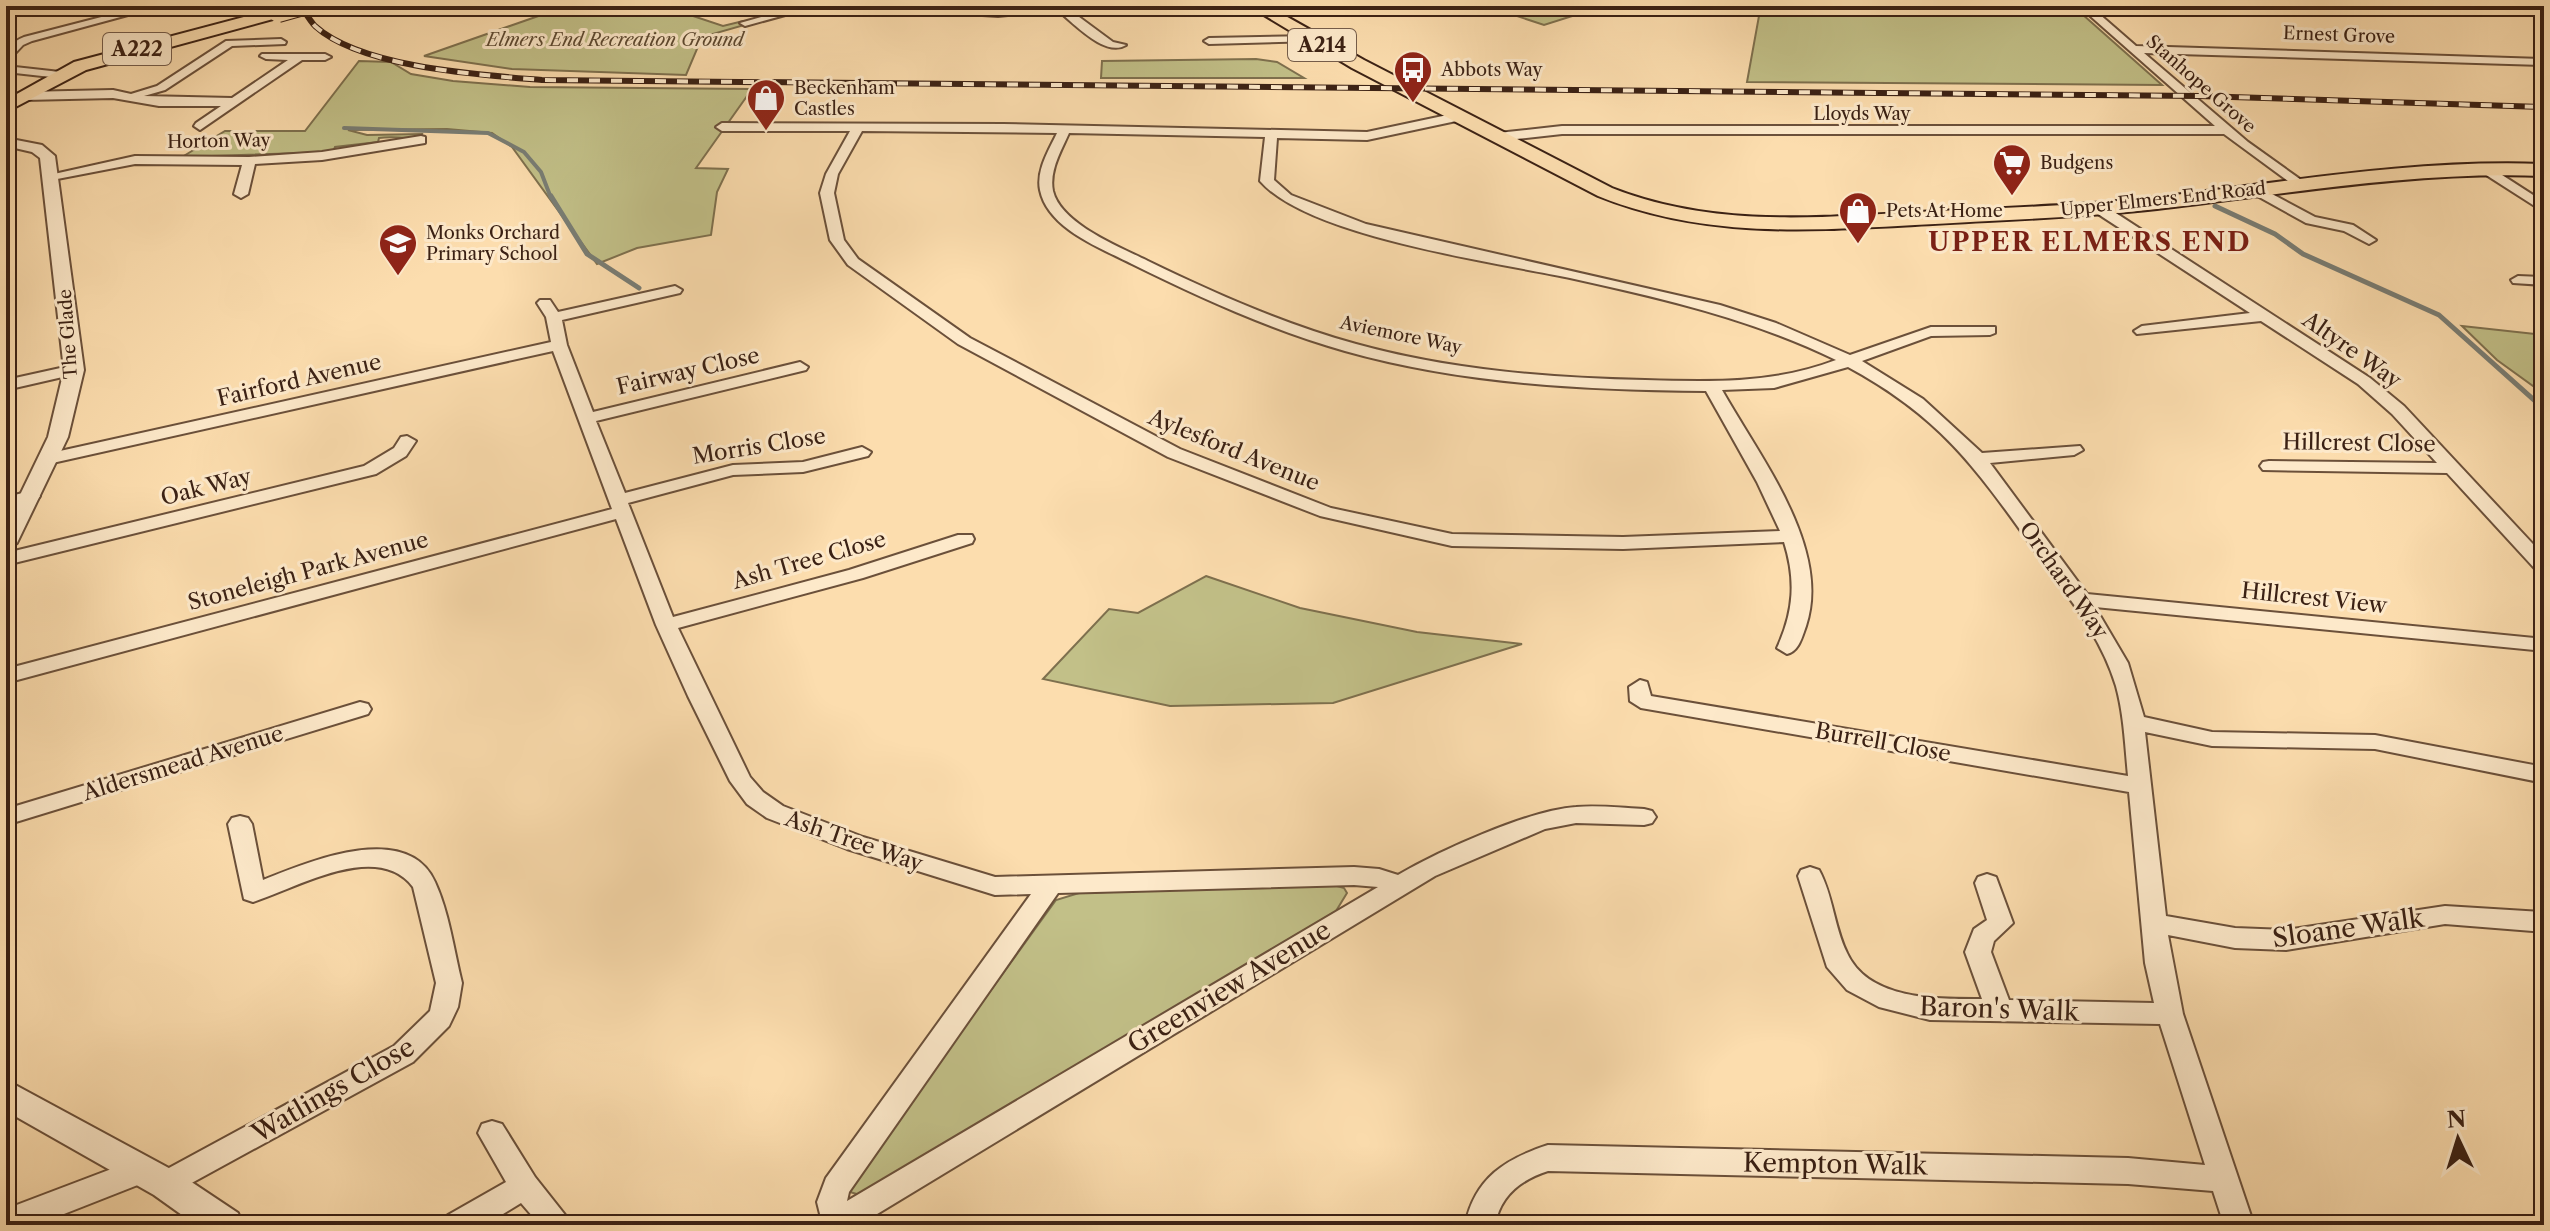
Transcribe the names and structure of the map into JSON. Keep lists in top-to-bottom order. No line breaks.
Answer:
{"streets":{"main road":["A214","A222","Upper Elmers End Road"],"street":["Ernest Grove","Stanhope Grove","Lloyds Way","Horton Way","The Glade","Aviemore Way","Altyre Way","Fairway Close","Fairford Avenue","Hillcrest Close","Morris Close","Aylesford Avenue","Oak Way","Ash Tree Close","Stoneleigh Park Avenue","Orchard Way","Hillcrest View","Burrell Close","Aldersmead Avenue","Ash Tree Way","Sloane Walk","Greenview Avenue","Baron's Walk","Watlings Close","Kempton Walk"]},"crossings":[["Ernest Grove","Stanhope Grove"],["Stanhope Grove","Lloyds Way"],["Stanhope Grove","Upper Elmers End Road"],["Lloyds Way","Upper Elmers End Road"],["Horton Way","The Glade"],["Upper Elmers End Road","Altyre Way"],["The Glade","Fairford Avenue"],["Aviemore Way","Orchard Way"],["Altyre Way","Hillcrest Close"],["Fairway Close","Ash Tree Way"],["Fairford Avenue","Ash Tree Way"],["Morris Close","Stoneleigh Park Avenue"],["Morris Close","Ash Tree Way"],["Ash Tree Close","Ash Tree Way"],["Stoneleigh Park Avenue","Ash Tree Way"],["Orchard Way","Hillcrest View"],["Orchard Way","Burrell Close"],["Orchard Way","Sloane Walk"],["Orchard Way","Baron's Walk"],["Orchard Way","Kempton Walk"],["Ash Tree Way","Greenview Avenue"]],"districts":["UPPER ELMERS END"],"parks":["Elmers End Recreation Ground"],"places":{"bus stop":["Abbots Way"],"shop":["Beckenham Castles","Pets At Home"],"supermarket":["Budgens"],"school or university":["Monks Orchard Primary School"]},"north":"top"}
